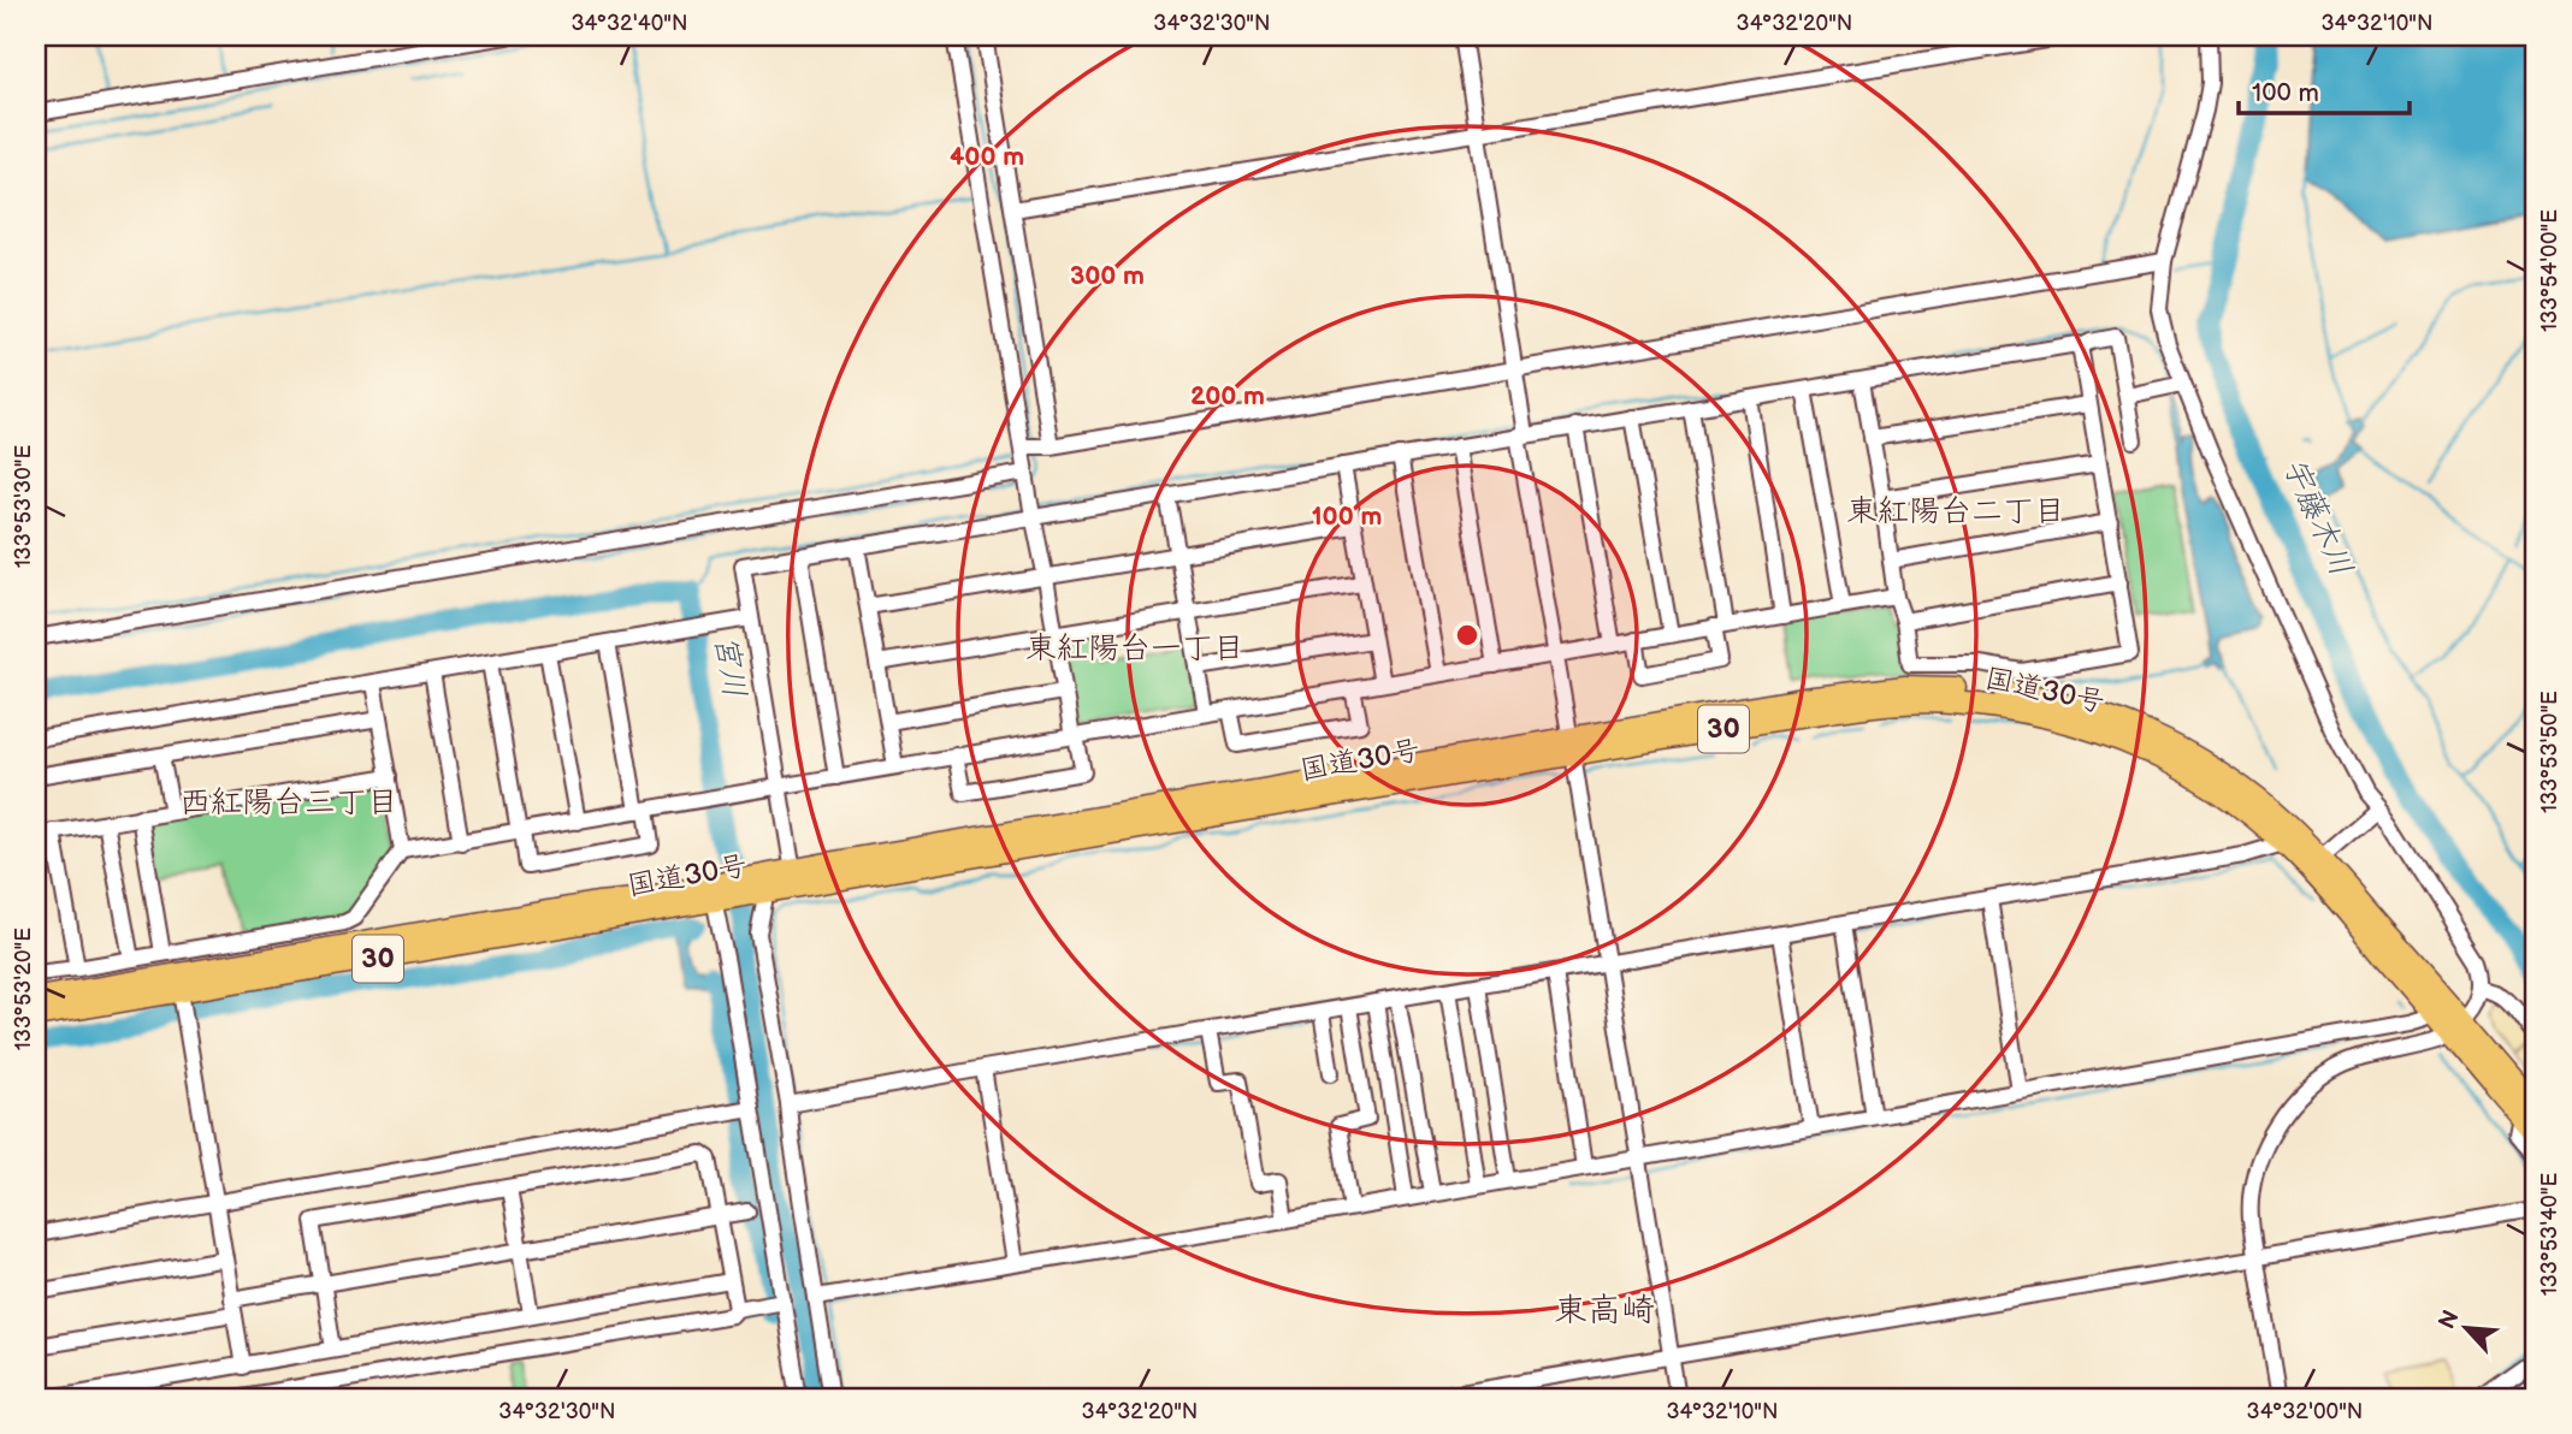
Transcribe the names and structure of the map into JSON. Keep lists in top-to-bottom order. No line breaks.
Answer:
{"streets":{"highway":["国道30号","30"]},"districts":["東紅陽台二丁目","東紅陽台一丁目","西紅陽台三丁目","東高崎"],"water":["宇藤木川","宮川"],"scale_bar":"100 m","north":"top left","coordinates":["34°32'40\"N","34°32'30\"N","34°32'20\"N","34°32'10\"N","133°54'00\"E","133°53'30\"E","133°53'50\"E","133°53'20\"E","133°53'40\"E","34°32'00\"N"],"rings":["400 m","300 m","200 m","100 m"]}
